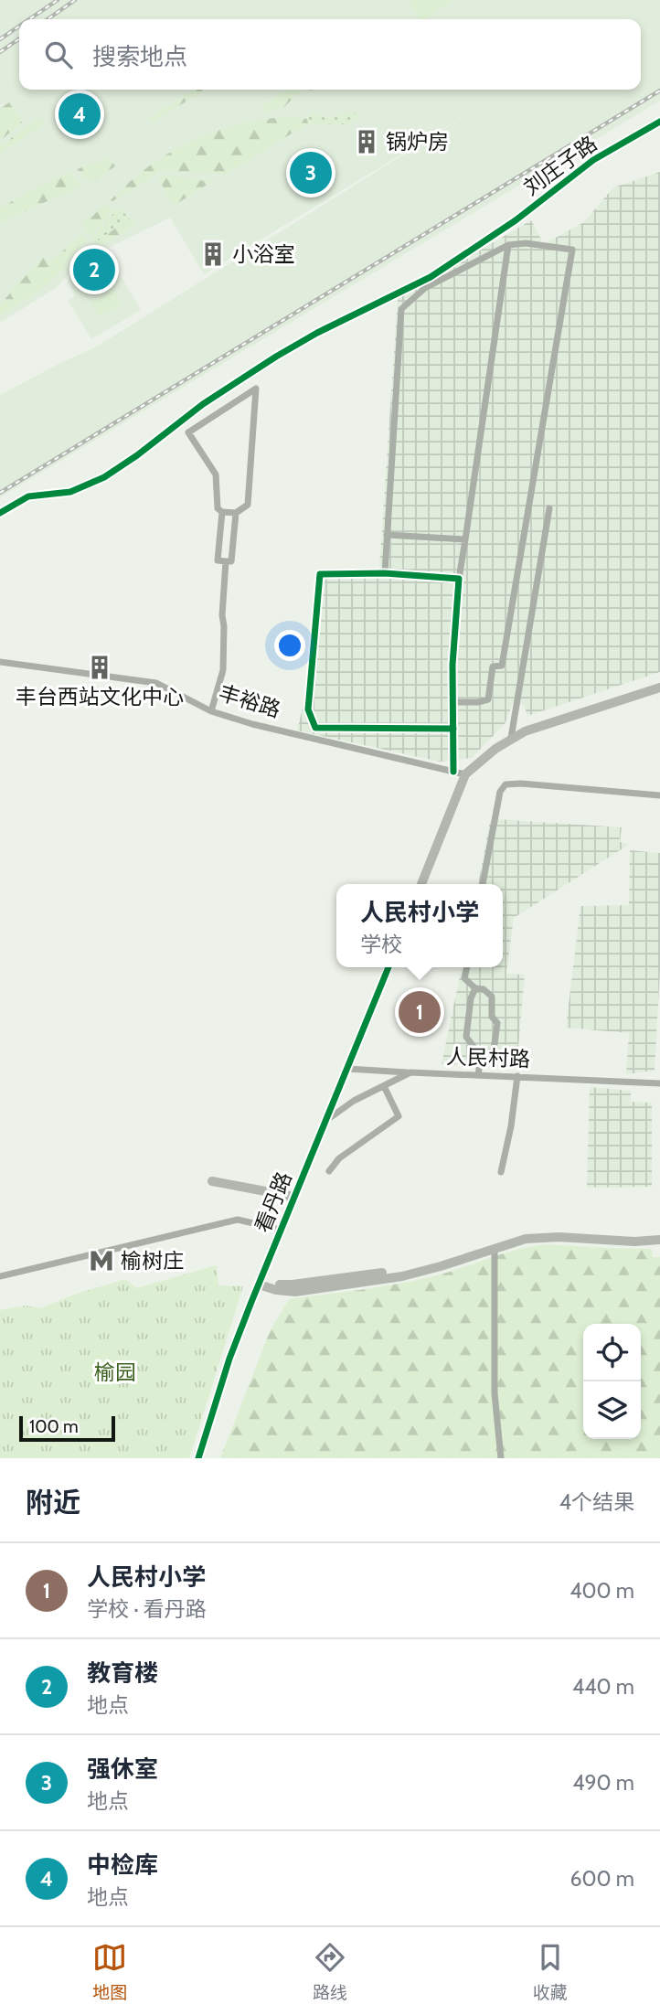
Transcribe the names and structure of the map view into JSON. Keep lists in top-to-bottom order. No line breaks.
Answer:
{"streets":{"street":["刘庄子路","丰裕路","人民村路","看丹路"]},"crossings":[["人民村路","看丹路"]],"parks":["榆园"],"places":{"building":["锅炉房","小浴室","丰台西站文化中心"],"metro station":["榆树庄"]},"scale_bar":"100 m","page":{"search":"搜索地点","pins":["4","3","2","1"],"popup":["人民村小学","学校"],"scale":"100 m","heading":["附近","4个结果"],"list":[{"mark":"1","name":"人民村小学","note":"学校 · 看丹路","value":"400 m"},{"mark":"2","name":"教育楼","note":"地点","value":"440 m"},{"mark":"3","name":"强休室","note":"地点","value":"490 m"},{"mark":"4","name":"中检库","note":"地点","value":"600 m"}],"nav":["地图","路线","收藏"]}}
